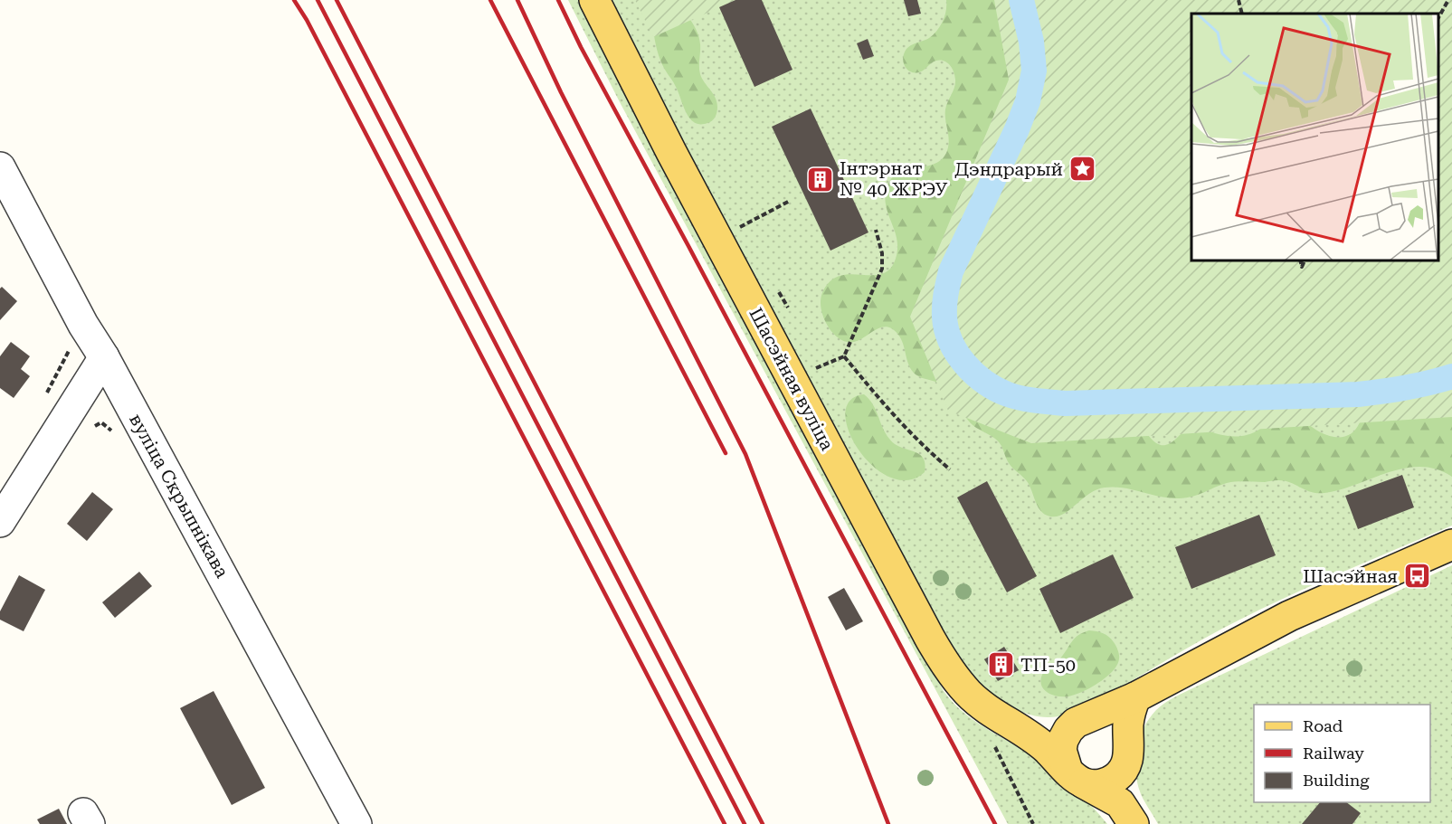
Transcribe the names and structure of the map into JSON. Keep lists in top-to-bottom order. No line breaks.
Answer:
{"streets":{"main road":["Шасэйная вуліца"],"street":["вуліца Скрыпнікава"]},"places":{"place":["Дэндрарый"],"building":["Інтэрнат № 40 ЖРЭУ","ТП-50"],"bus stop":["Шасэйная"]},"legend":["Road","Railway","Building"]}
